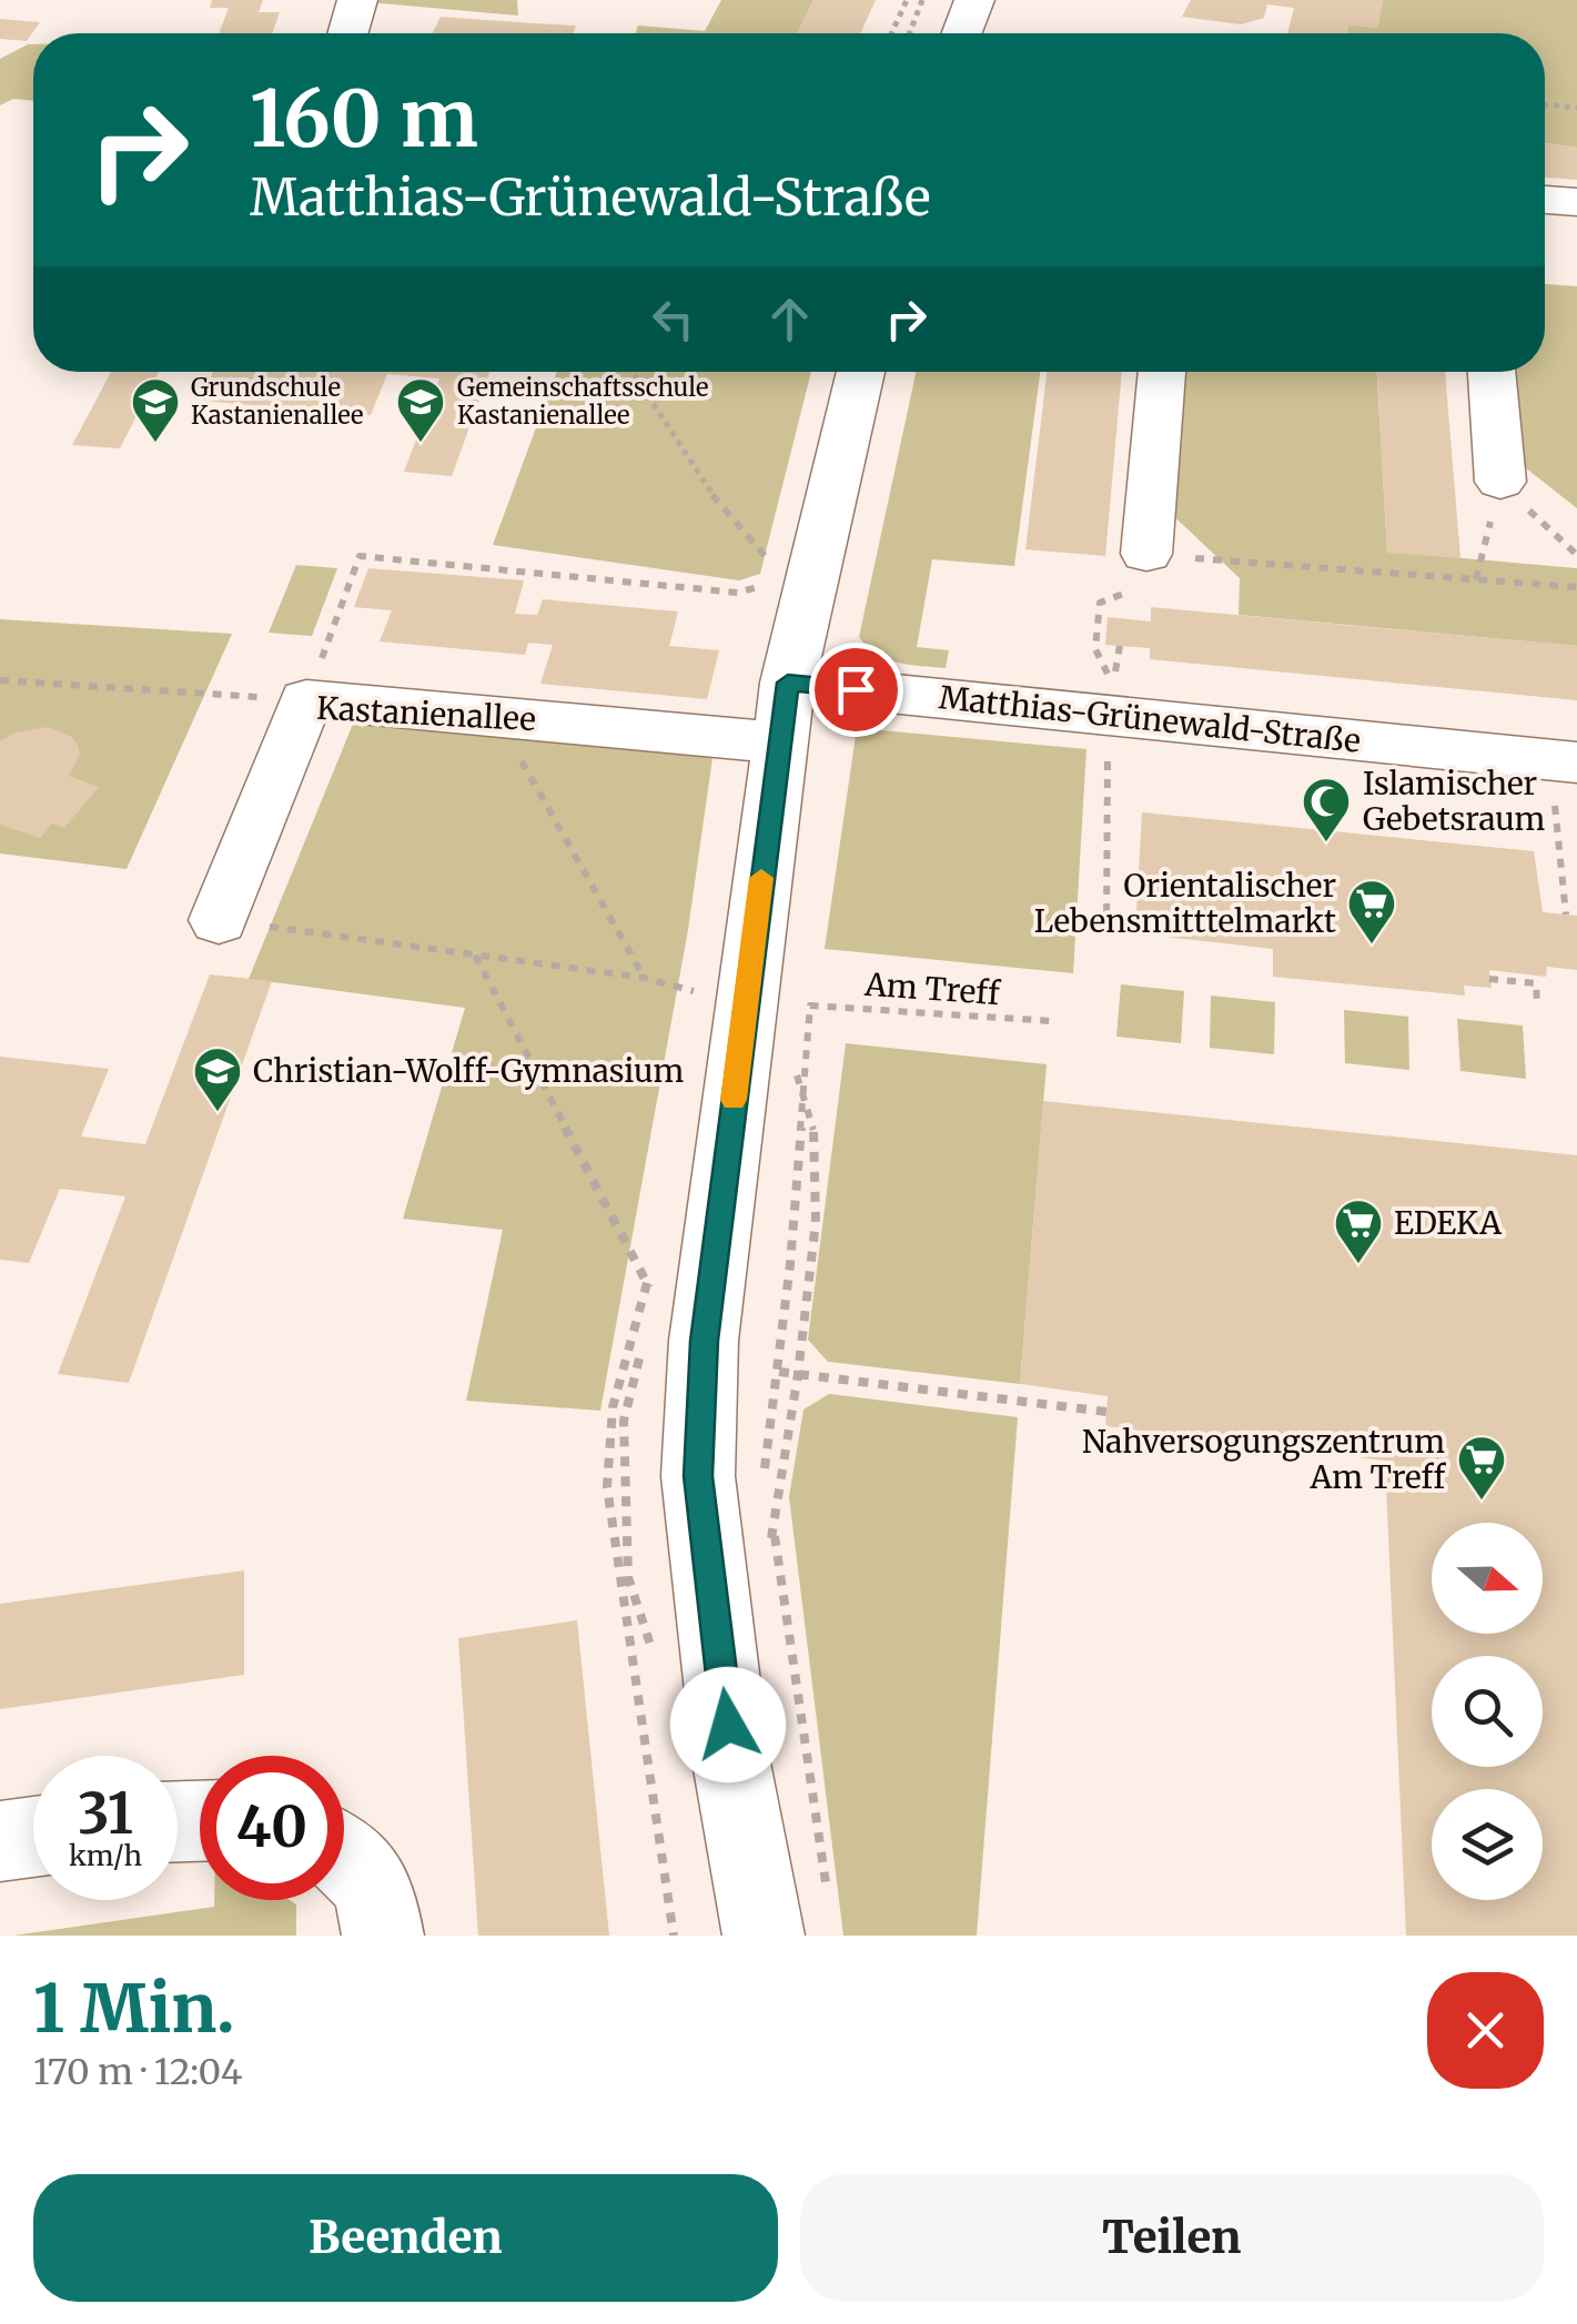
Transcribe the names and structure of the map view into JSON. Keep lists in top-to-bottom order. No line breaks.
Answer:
{"streets":{"street":["Kastanienallee","Matthias-Grünewald-Straße"],"path":["Am Treff"]},"places":{"school or university":["Grundschule Kastanienallee","Gemeinschaftsschule Kastanienallee","Christian-Wolff-Gymnasium"],"mosque":["Islamischer Gebetsraum"],"supermarket":["Orientalischer Lebensmitttelmarkt","EDEKA","Nahversogungszentrum Am Treff"]},"north":"right","page":{"turn":["160 m","Matthias-Grünewald-Straße"],"speed":"31 km/h","limit":"40","heading":["1 Min.","170 m · 12:04"],"buttons":["Beenden","Teilen"]}}
